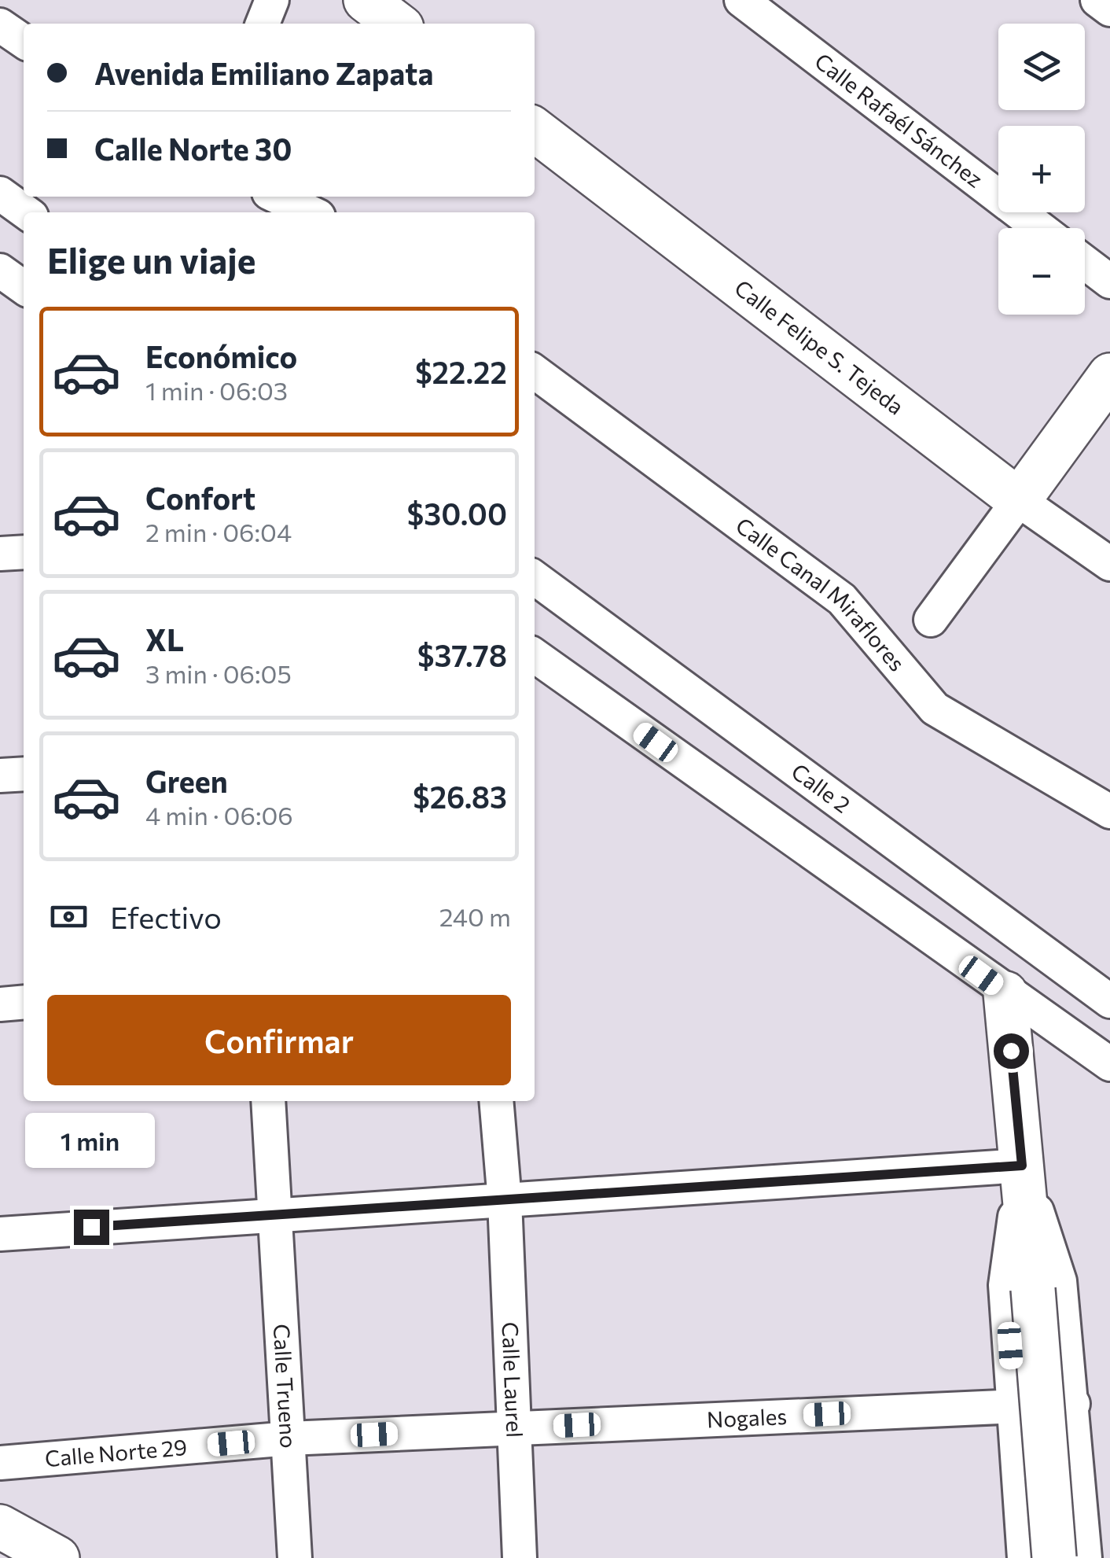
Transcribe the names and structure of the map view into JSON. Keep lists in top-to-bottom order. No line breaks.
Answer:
{"streets":{"street":["Calle Rafaél Sánchez","Calle Felipe S. Tejeda","Calle Canal Miraflores","Calle 2","Calle Laurel","Calle Trueno","Nogales","Calle Norte 29"]},"crossings":[["Calle Laurel","Nogales"],["Calle Laurel","Calle Norte 29"],["Calle Trueno","Calle Norte 29"],["Nogales","Calle Norte 29"]],"page":{"map_buttons":["+","−"],"banner":["Avenida Emiliano Zapata","Calle Norte 30"],"heading":"Elige un viaje","list":[{"name":"Económico","note":"1 min · 06:03","value":"$22.22"},{"name":"Confort","note":"2 min · 06:04","value":"$30.00"},{"name":"XL","note":"3 min · 06:05","value":"$37.78"},{"name":"Green","note":"4 min · 06:06","value":"$26.83"}],"pay":["Efectivo","240 m"],"buttons":"Confirmar","bubble":"1 min"}}
